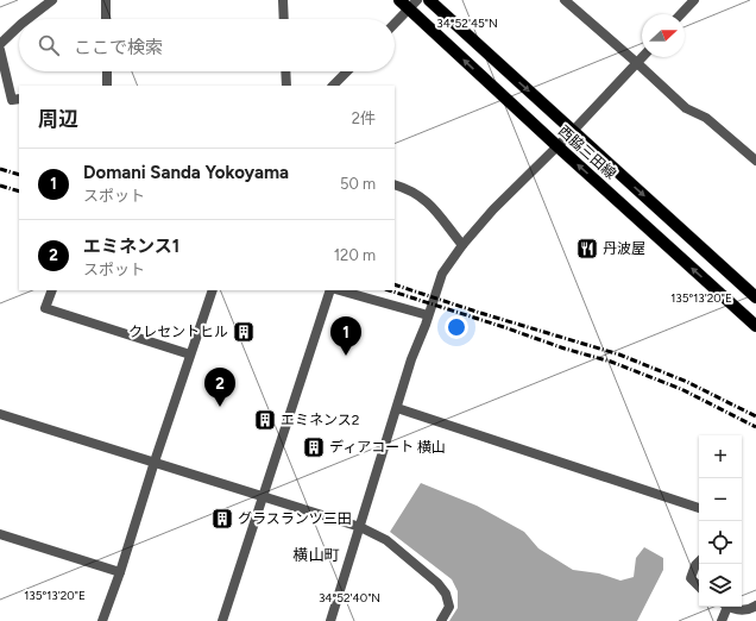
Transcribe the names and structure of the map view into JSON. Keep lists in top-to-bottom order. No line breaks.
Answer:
{"streets":{"main road":["西脇三田線"]},"districts":["横山町"],"places":{"restaurant":["丹波屋"],"building":["クレセントヒル","エミネンス2","ディアコート 横山","グラスランツ三田"]},"north":"right","page":{"search":"ここで検索","heading":["周辺","2件"],"list":[{"mark":"1","name":"Domani Sanda Yokoyama","note":"スポット","value":"50 m"},{"mark":"2","name":"エミネンス1","note":"スポット","value":"120 m"}],"pins":["1","2"],"map_buttons":["+","−"]},"coordinates":["34°52'45\"N","135°13'20\"E","34°52'40\"N"]}
